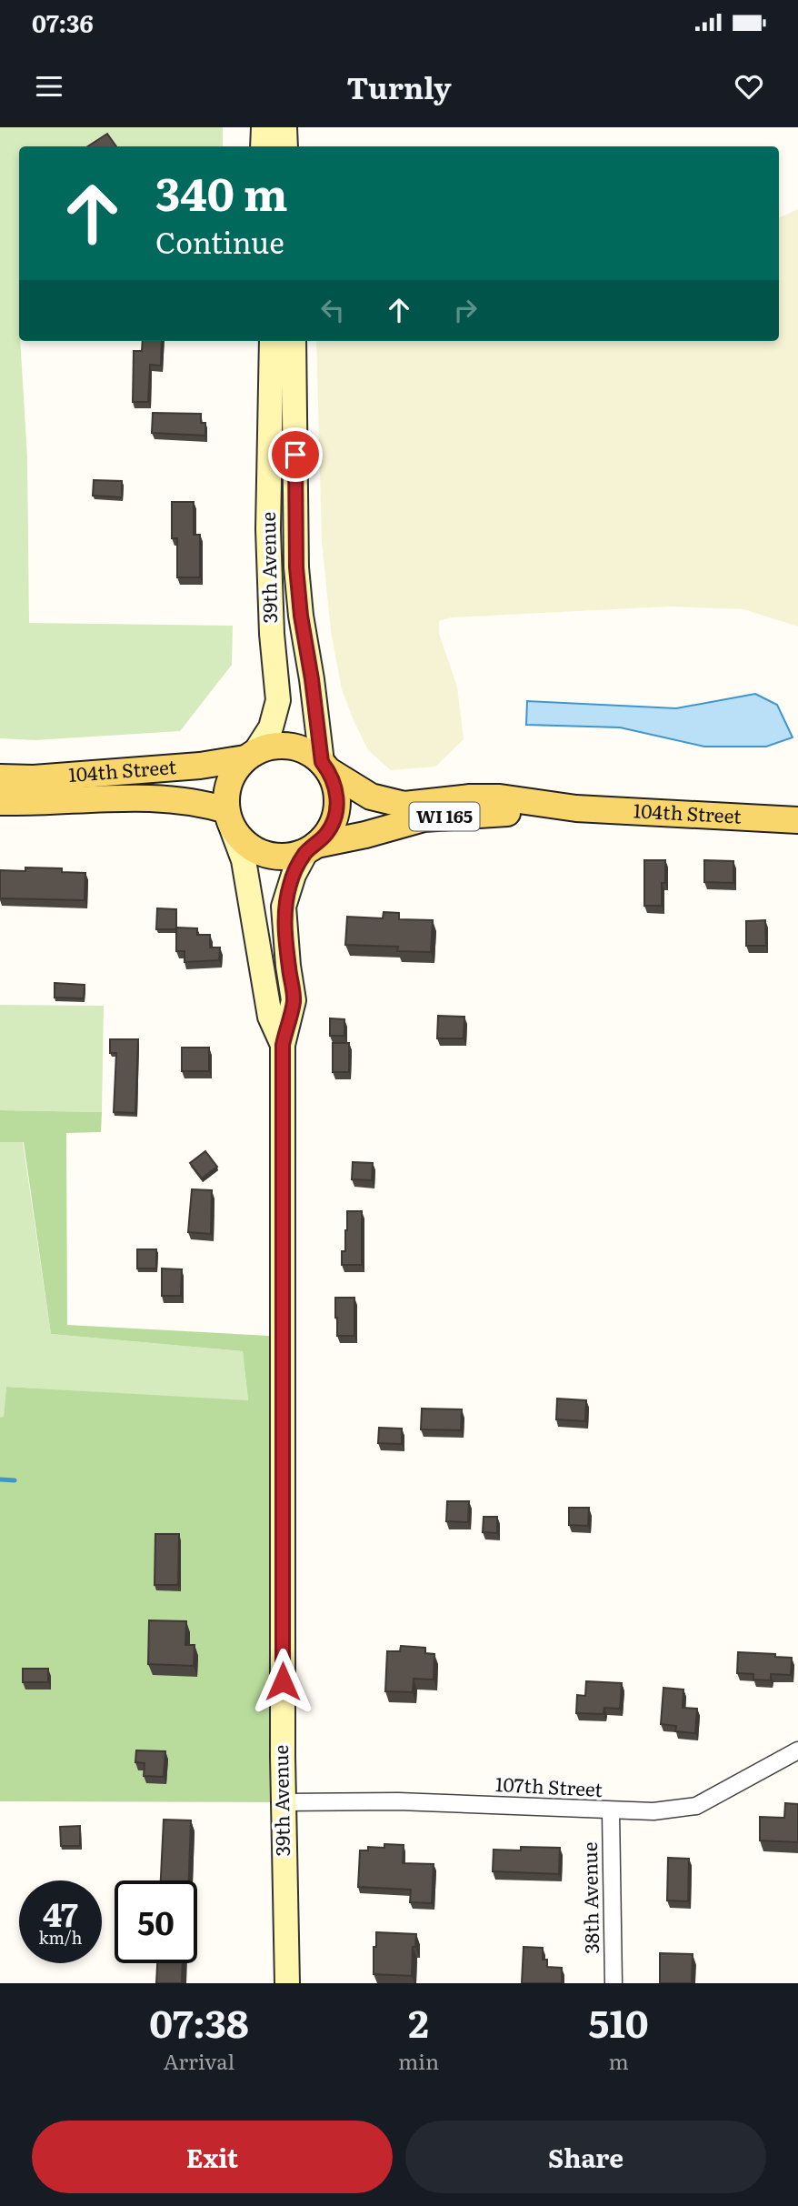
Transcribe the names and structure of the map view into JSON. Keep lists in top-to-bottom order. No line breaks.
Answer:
{"streets":{"main road":["39th Avenue","104th Street","WI 165"],"street":["107th Street","38th Avenue"]},"crossings":[["39th Avenue","104th Street"],["39th Avenue","WI 165"],["39th Avenue","107th Street"],["104th Street","WI 165"],["107th Street","38th Avenue"]],"page":{"status":"07:36","header":"Turnly","turn":["340 m","Continue"],"speed":"47 km/h","limit":"50","eta":["07:38","Arrival","2","min","510","m"],"buttons":["Exit","Share"]}}
